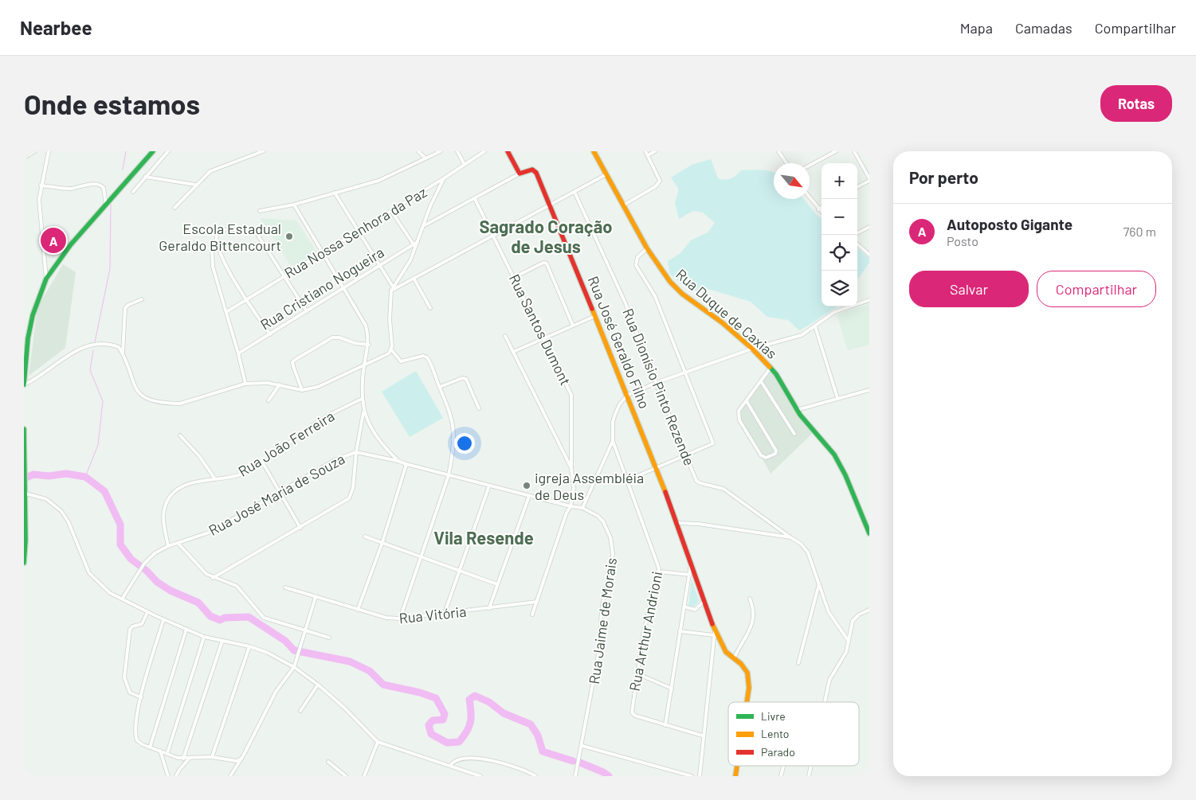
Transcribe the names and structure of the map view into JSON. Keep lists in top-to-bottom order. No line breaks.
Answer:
{"streets":{"main road":["Rua Duque de Caxias","Rua José Geraldo Filho"],"street":["Rua Nossa Senhora da Paz","Rua Cristiano Nogueira","Rua Santos Dumont","Rua Dionísio Pinto Rezende","Rua João Ferreira","Rua José Maria de Souza","Rua Vitória","Rua Jaime de Morais","Rua Arthur Andrioni"]},"crossings":[["Rua João Ferreira","Rua José Maria de Souza"],["Rua José Maria de Souza","Rua Jaime de Morais"]],"districts":["Sagrado Coração de Jesus","Vila Resende"],"places":["Escola Estadual Geraldo Bittencourt","igreja Assembléia de Deus"],"legend":["Livre","Lento","Parado"],"north":"bottom right","page":{"header":"Nearbee","nav":["Mapa","Camadas","Compartilhar"],"buttons":["Rotas",["Salvar","Compartilhar"]],"title":"Onde estamos","heading":"Por perto","map_buttons":["+","−"],"list":[{"mark":"A","name":"Autoposto Gigante","note":"Posto","value":"760 m"}],"pins":"A"}}
